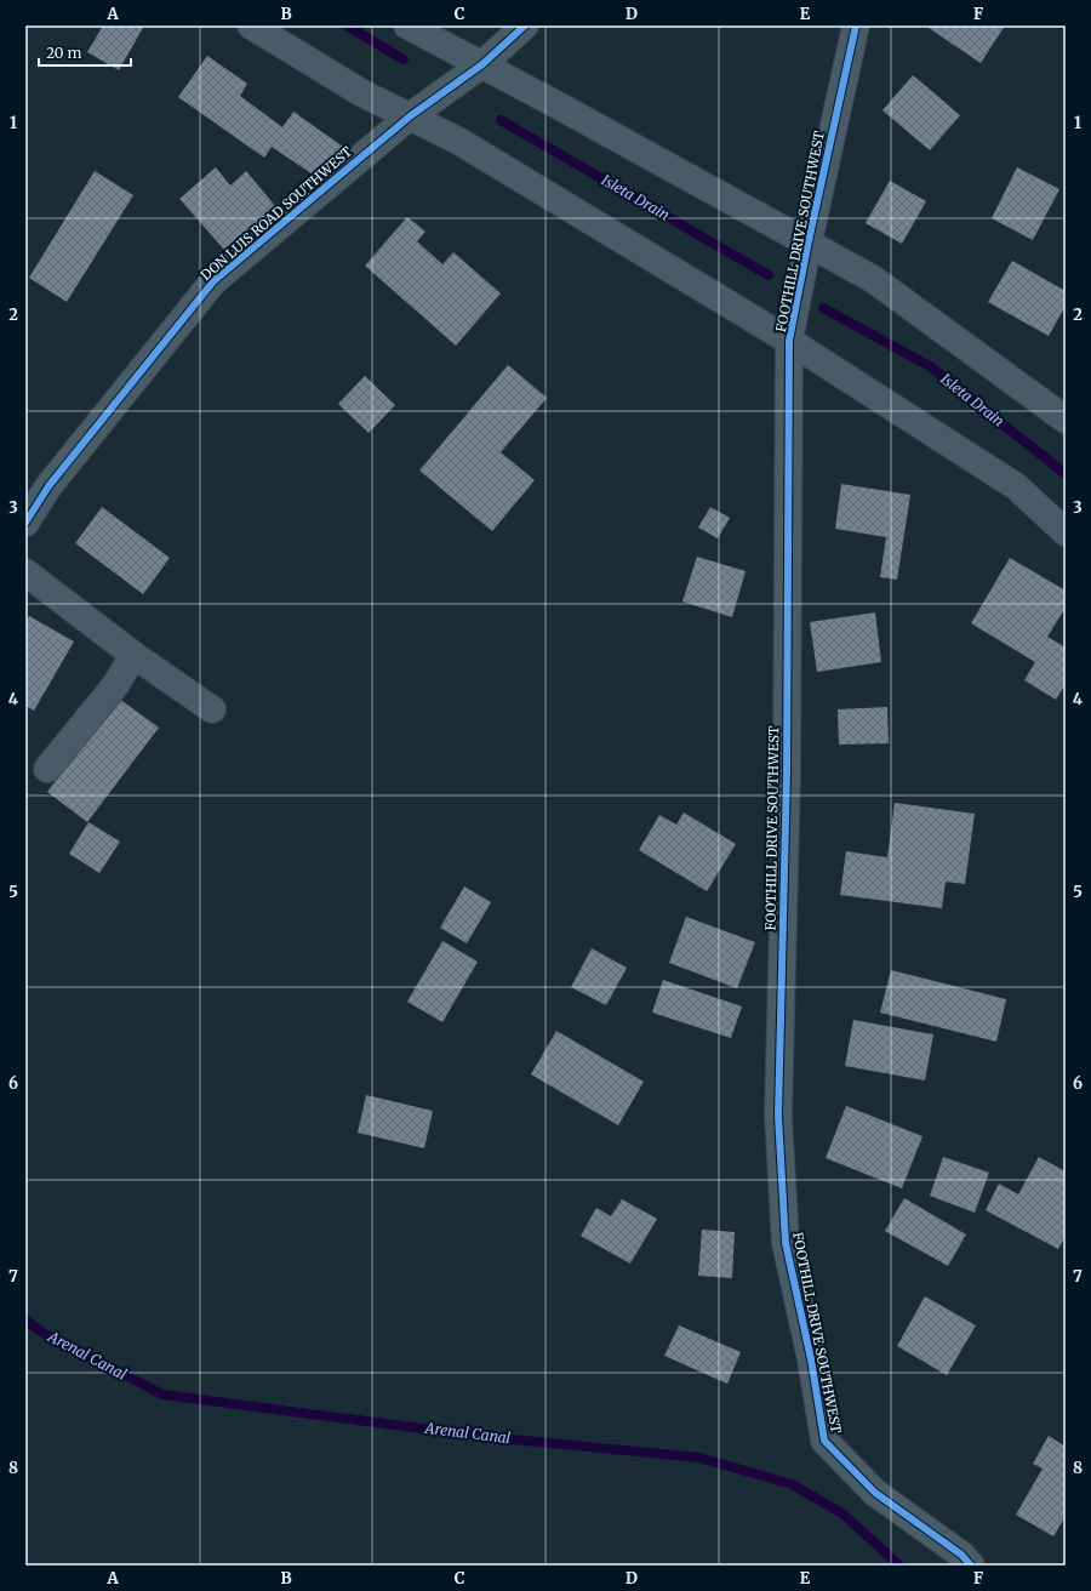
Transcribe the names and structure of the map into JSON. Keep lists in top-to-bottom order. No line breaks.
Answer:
{"streets":{"street":["DON LUIS ROAD SOUTHWEST","FOOTHILL DRIVE SOUTHWEST"]},"water":["Isleta Drain","Arenal Canal"],"scale_bar":"20 m","grid":{"columns":["A","B","C","D","E","F"],"rows":["1","2","3","4","5","6","7","8"]}}
